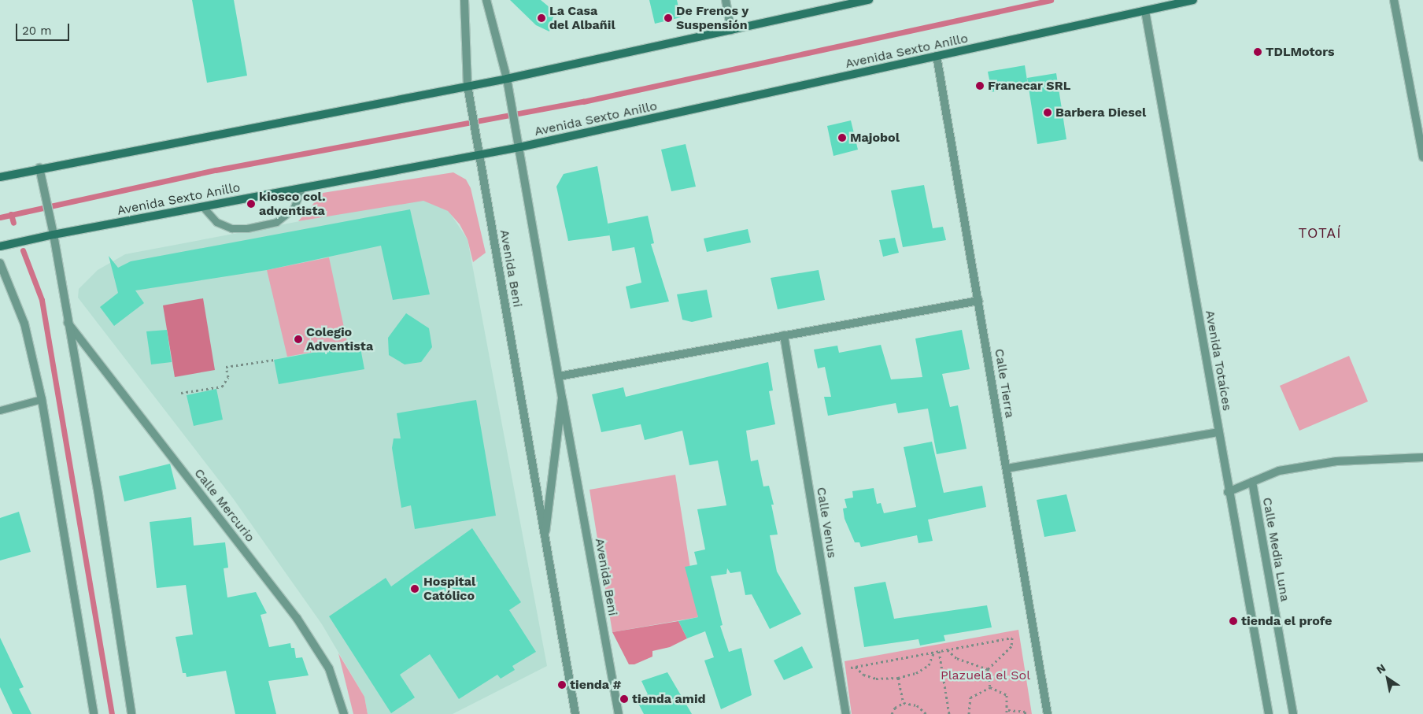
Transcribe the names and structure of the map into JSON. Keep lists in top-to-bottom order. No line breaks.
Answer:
{"streets":{"main road":["Avenida Sexto Anillo"],"street":["Avenida Beni","Avenida Totaíces","Calle Tierra","Calle Mercurio","Calle Venus","Calle Media Luna"]},"crossings":[["Avenida Sexto Anillo","Avenida Beni"],["Avenida Sexto Anillo","Avenida Totaíces"],["Avenida Sexto Anillo","Calle Tierra"]],"districts":["TOTAÍ"],"parks":["Plazuela el Sol"],"places":["La Casa del Albañil","De Frenos y Suspensión","TDLMotors","Franecar SRL","Barbera Diesel","Majobol","kiosco col. adventista","Colegio Adventista","Hospital Católico","tienda el profe","tienda #","tienda amid"],"scale_bar":"20 m","north":"top left"}
